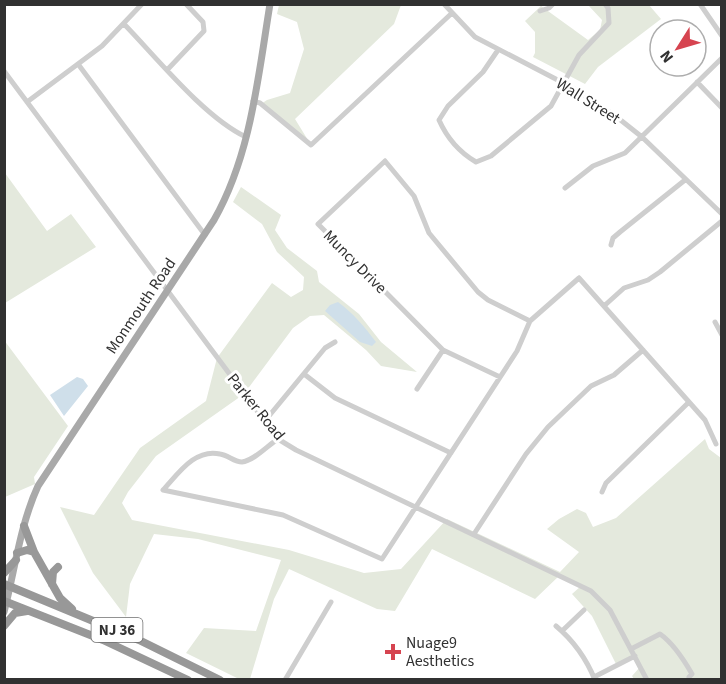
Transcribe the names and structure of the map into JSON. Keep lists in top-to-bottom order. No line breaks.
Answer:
{"streets":{"highway":["NJ 36"],"main road":["Monmouth Road"],"street":["Wall Street","Muncy Drive","Parker Road"]},"crossings":[["Monmouth Road","Parker Road"],["Monmouth Road","NJ 36"]],"places":{"health":["Nuage9 Aesthetics"]},"north":"bottom left"}
